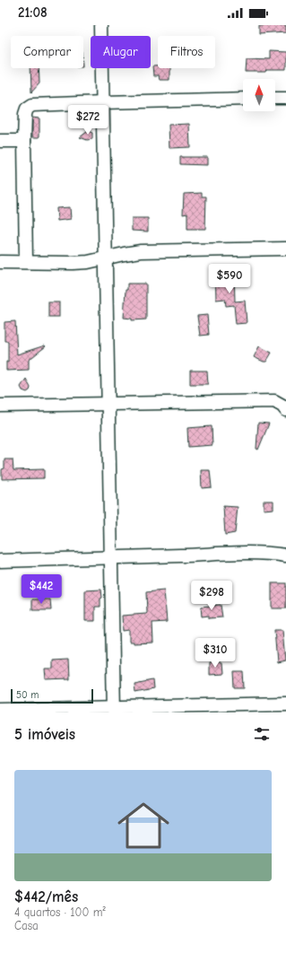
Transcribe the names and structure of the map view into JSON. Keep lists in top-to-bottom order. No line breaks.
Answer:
{"scale_bar":"50 m","north":"top","page":{"status":"21:08","chip":["Comprar","Alugar","Filtros"],"price":["$272","$590","$442","$298","$310"],"scale":"50 m","heading":"5 imóveis","list":[{"name":"$442/mês","note":"4 quartos · 100 m² · Casa"}]}}
